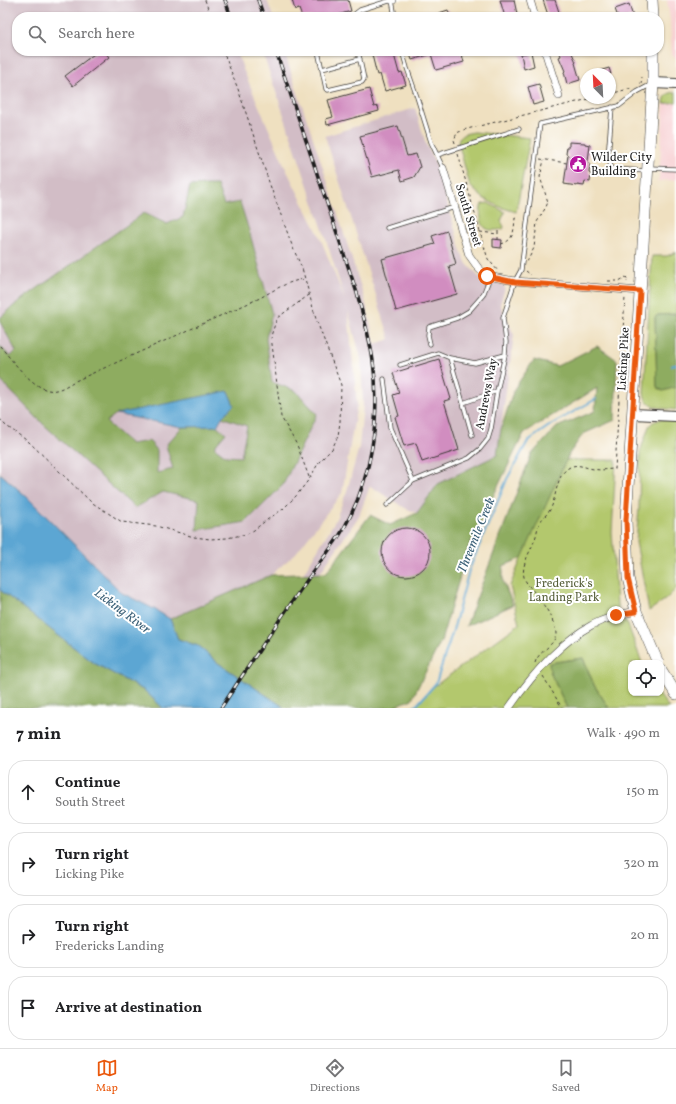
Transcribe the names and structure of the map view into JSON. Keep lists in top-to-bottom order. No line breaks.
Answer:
{"streets":{"main road":["Licking Pike"],"street":["South Street"],"lane":["Andrews Way"]},"water":["Threemile Creek","Licking River"],"parks":["Frederick's Landing Park"],"places":{"public building":["Wilder City Building"]},"north":"top left","page":{"search":"Search here","heading":["7 min","Walk · 490 m"],"list":[["Continue","South Street","150 m"],["Turn right","Licking Pike","320 m"],["Turn right","Fredericks Landing","20 m"],"Arrive at destination"],"nav":["Map","Directions","Saved"]}}
